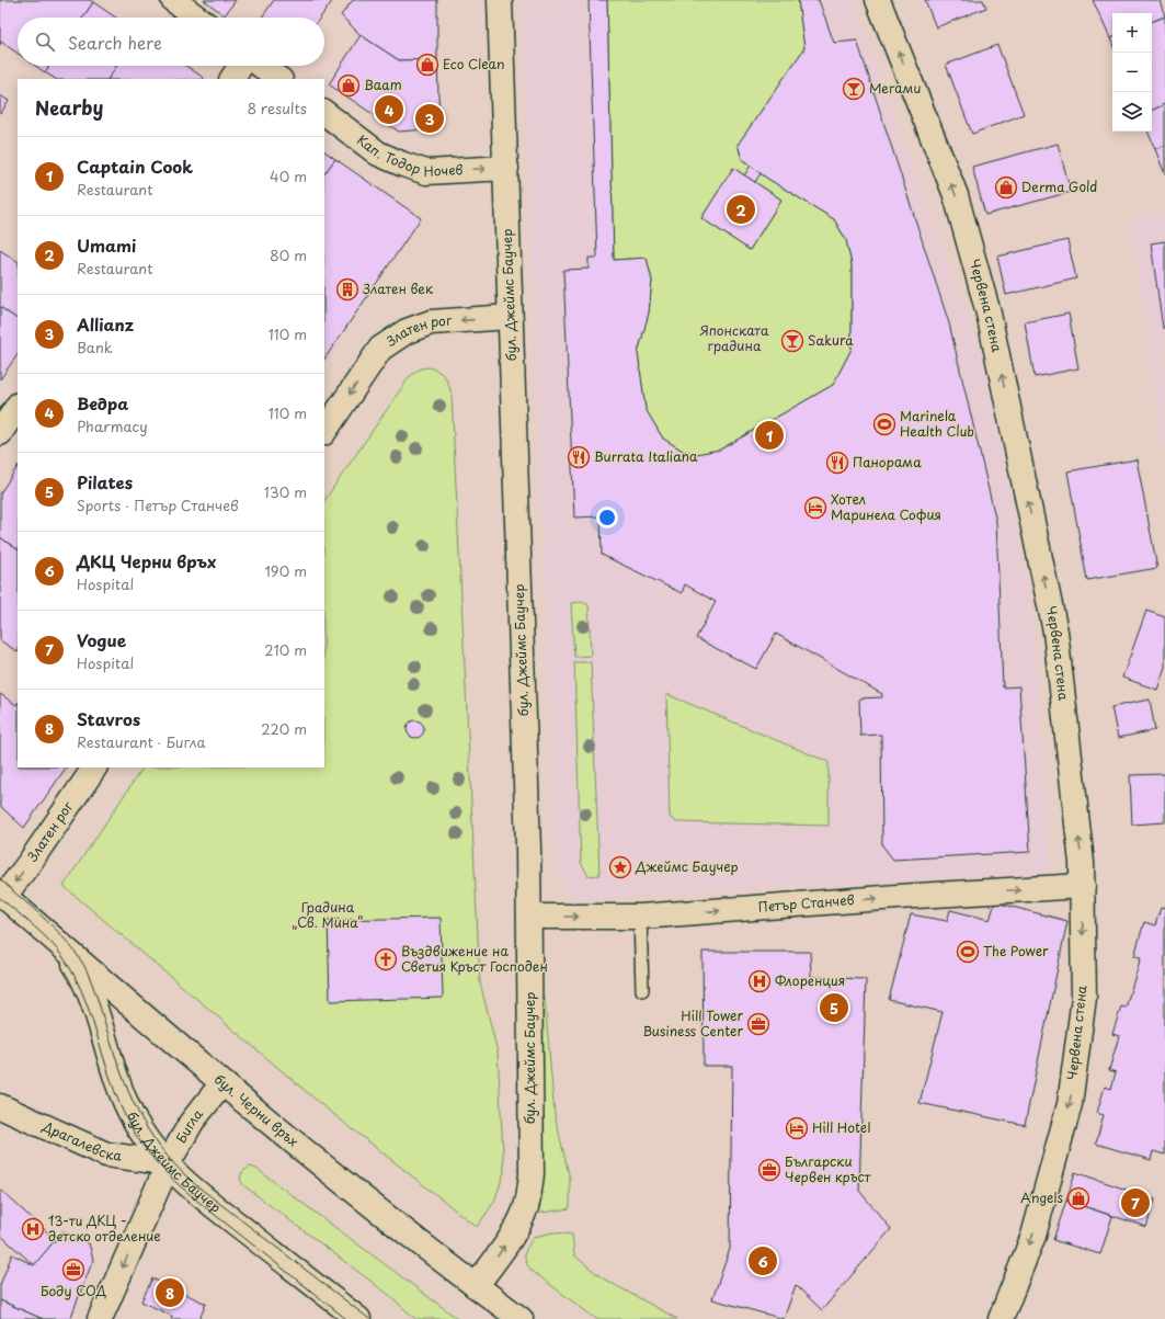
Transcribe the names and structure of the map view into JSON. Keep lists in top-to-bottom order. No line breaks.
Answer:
{"streets":{"street":["Кап. Тодор Ночев","бул. Джеймс Баучер","Червена стена","Златен рог","Петър Станчев","бул. Черни връх","Бигла","Драгалевска"]},"crossings":[["Кап. Тодор Ночев","бул. Джеймс Баучер"],["бул. Джеймс Баучер","Златен рог"],["бул. Джеймс Баучер","Петър Станчев"],["бул. Джеймс Баучер","бул. Черни връх"],["бул. Джеймс Баучер","Бигла"],["бул. Джеймс Баучер","Драгалевска"],["Червена стена","Петър Станчев"],["Златен рог","бул. Черни връх"],["бул. Черни връх","Бигла"],["Бигла","Драгалевска"]],"one_way":["Кап. Тодор Ночев","Златен рог","Петър Станчев","Бигла"],"parks":["Японската градина","Градина „Св. Мина“"],"places":{"shop":["Eco Clean","Baam","Derma Gold","Angels"],"bar":["Мегами","Sakura"],"building":["Златен век"],"sports":["Marinela Health Club","The Power"],"restaurant":["Burrata Italiana","Панорама"],"hotel":["Хотел Маринела София","Hill Hotel"],"place":["Джеймс Баучер"],"church":["Въздвижение на Светия Кръст Господен"],"hospital":["Флоренция","13-ти ДКЦ - детско отделение"],"office":["Hill Tower Business Center","Български Червен кръст","Боду СОД"]},"page":{"map_buttons":["+","−"],"search":"Search here","heading":["Nearby","8 results"],"pins":["4","3","2","1","5","7","6","8"],"list":[{"mark":"1","name":"Captain Cook","note":"Restaurant","value":"40 m"},{"mark":"2","name":"Umami","note":"Restaurant","value":"80 m"},{"mark":"3","name":"Allianz","note":"Bank","value":"110 m"},{"mark":"4","name":"Ведра","note":"Pharmacy","value":"110 m"},{"mark":"5","name":"Pilates","note":"Sports · Петър Станчев","value":"130 m"},{"mark":"6","name":"ДКЦ Черни връх","note":"Hospital","value":"190 m"},{"mark":"7","name":"Vogue","note":"Hospital","value":"210 m"},{"mark":"8","name":"Stavros","note":"Restaurant · Бигла","value":"220 m"}]}}
